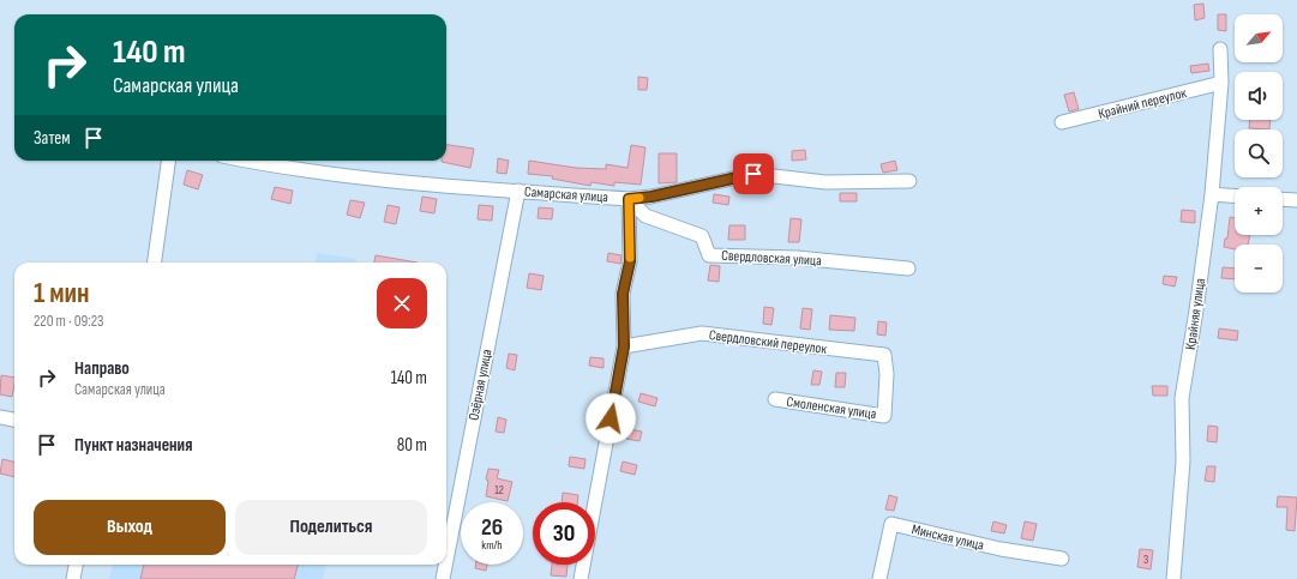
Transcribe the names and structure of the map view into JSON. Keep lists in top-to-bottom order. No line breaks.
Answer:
{"streets":{"street":["Крайний переулок","Самарская улица","Свердловская улица","Крайняя улица","Свердловский переулок","Озёрная улица","Смоленская улица","Минская улица"]},"crossings":[["Крайний переулок","Крайняя улица"],["Самарская улица","Свердловская улица"],["Самарская улица","Озёрная улица"],["Свердловский переулок","Смоленская улица"]],"house_numbers":["12","3"],"north":"top right","page":{"map_buttons":["+","−"],"turn":["140 m","Самарская улица"],"then":"Затем","heading":["1 мин","220 m · 09:23"],"list":[{"name":"Направо","note":"Самарская улица","value":"140 m"},{"name":"Пункт назначения","value":"80 m"}],"buttons":["Выход","Поделиться"],"speed":"26 km/h","limit":"30"}}
